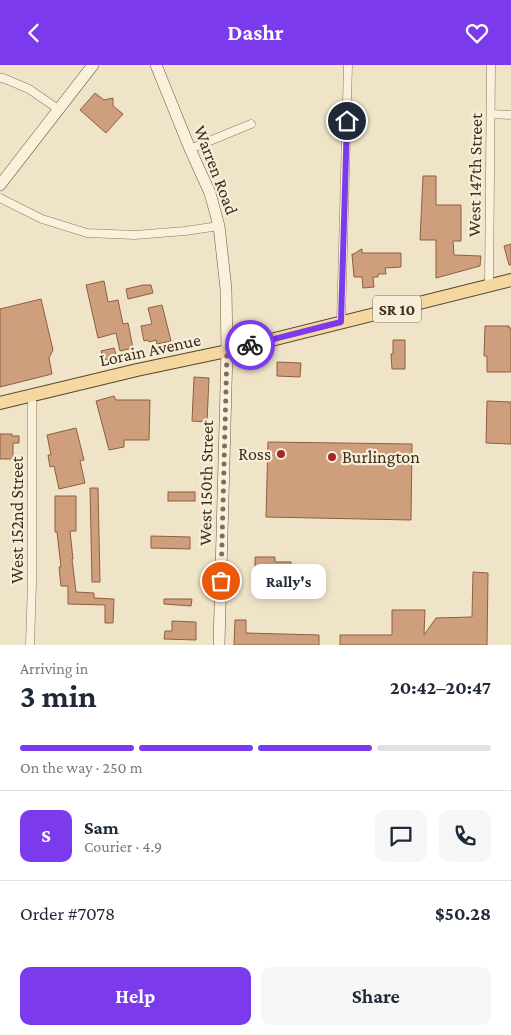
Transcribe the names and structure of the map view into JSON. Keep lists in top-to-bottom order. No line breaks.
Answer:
{"streets":{"main road":["Warren Road","SR 10","Lorain Avenue","West 150th Street"],"street":["West 147th Street","West 152nd Street"]},"crossings":[["Warren Road","Lorain Avenue"],["Warren Road","West 150th Street"],["West 147th Street","Lorain Avenue"],["Lorain Avenue","West 150th Street"],["Lorain Avenue","West 152nd Street"]],"places":["Ross","Burlington","Rally's"],"page":{"header":"Dashr","bubble":"Rally's","heading":["3 min","Arriving in","20:42–20:47"],"panel":["Sam","Courier · 4.9","Order #7078","$50.28"],"bar":"On the way · 250 m","round":"S","buttons":["Help","Share"]}}
